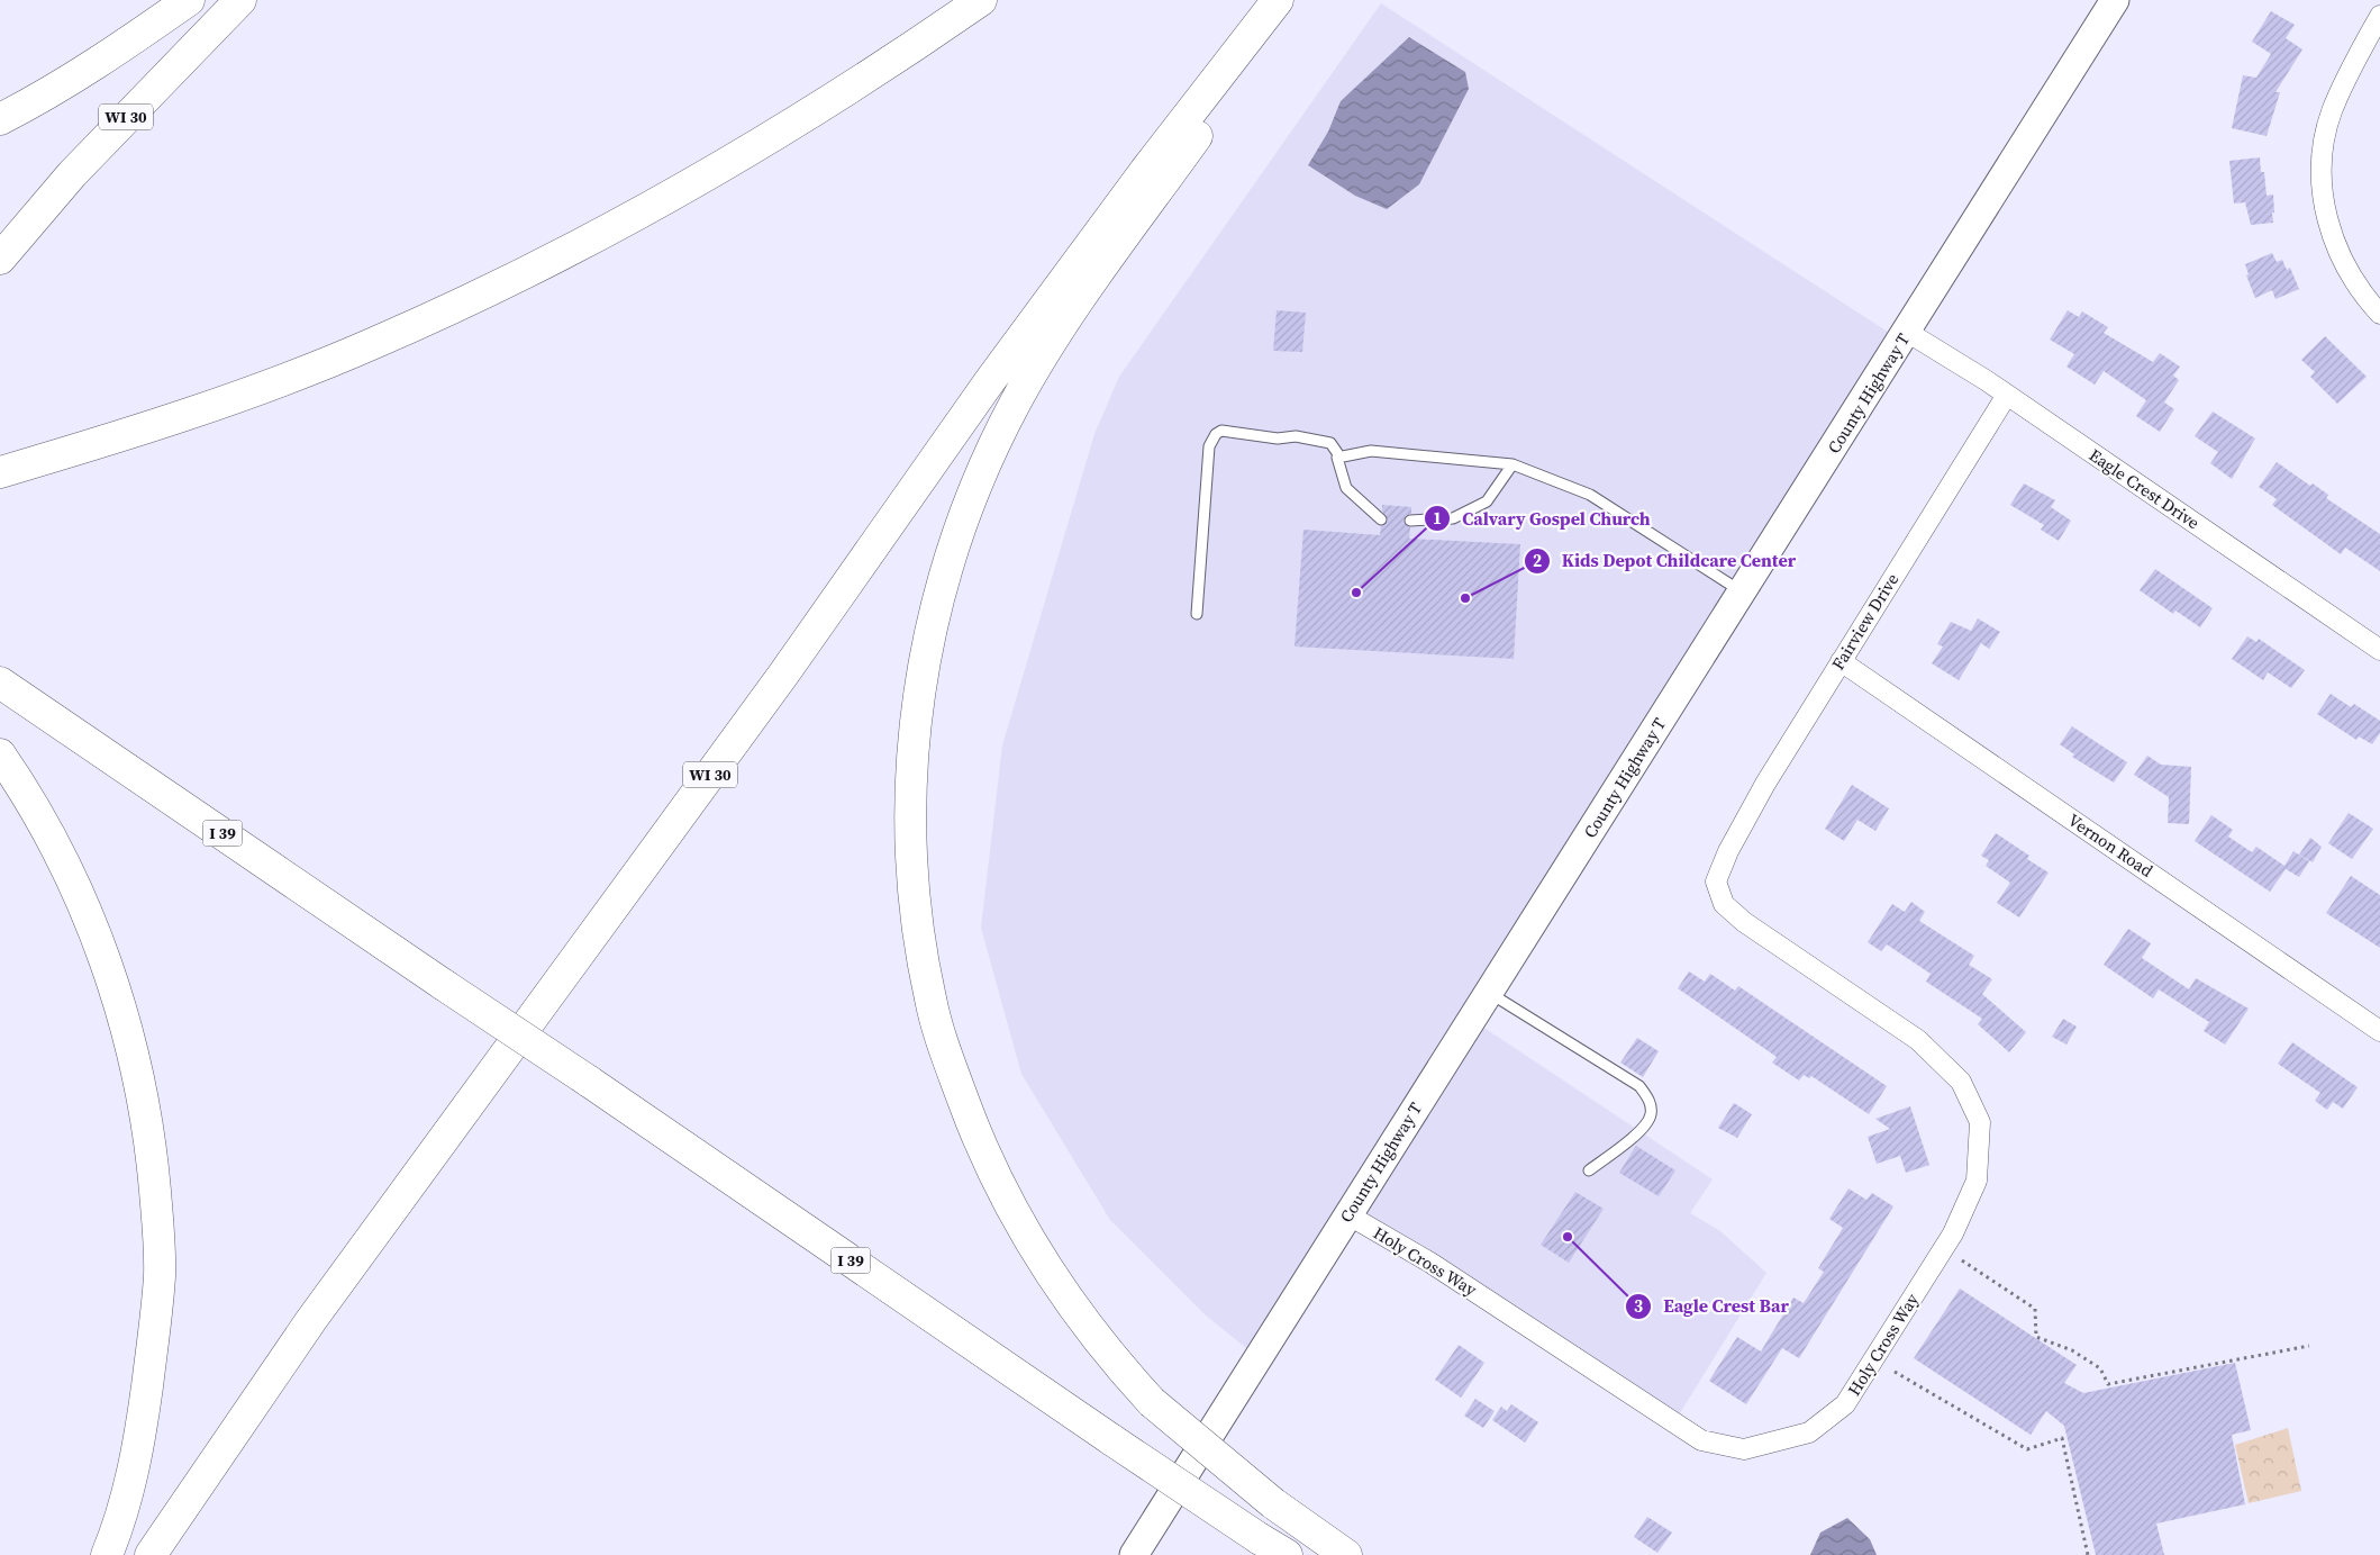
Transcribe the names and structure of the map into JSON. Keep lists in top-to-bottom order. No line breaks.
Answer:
{"streets":{"highway":["WI 30","I 39"],"main road":["County Highway T"],"street":["Eagle Crest Drive","Fairview Drive","Vernon Road","Holy Cross Way"]},"crossings":[["County Highway T","Eagle Crest Drive"],["County Highway T","Holy Cross Way"],["Eagle Crest Drive","Fairview Drive"],["Fairview Drive","Vernon Road"],["Fairview Drive","Holy Cross Way"]],"places":["Calvary Gospel Church","Kids Depot Childcare Center","Eagle Crest Bar"]}
